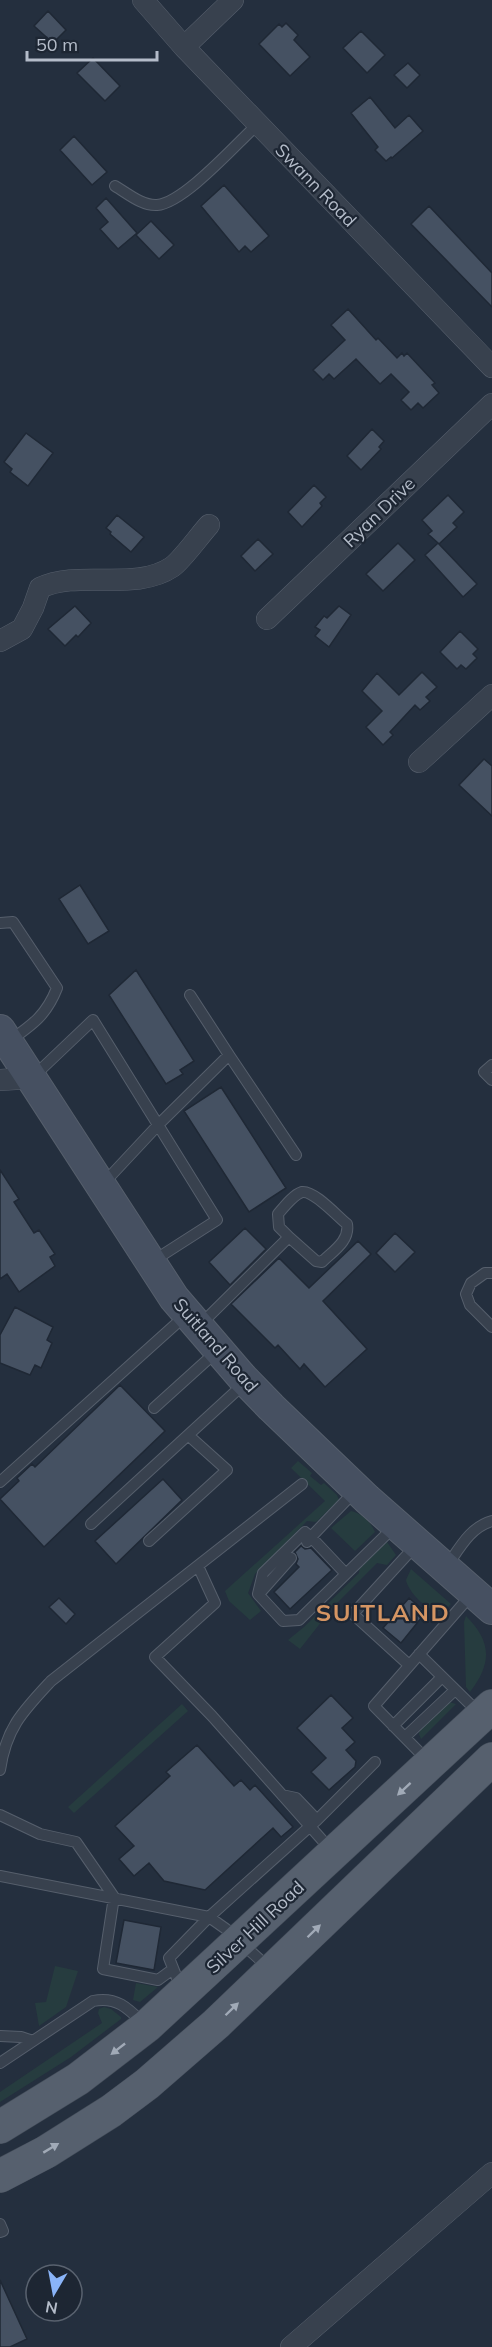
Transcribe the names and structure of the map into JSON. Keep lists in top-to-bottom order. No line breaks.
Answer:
{"streets":{"main road":["Suitland Road","Silver Hill Road"],"street":["Swann Road","Ryan Drive"]},"districts":["SUITLAND"],"scale_bar":"50 m","north":"bottom"}
